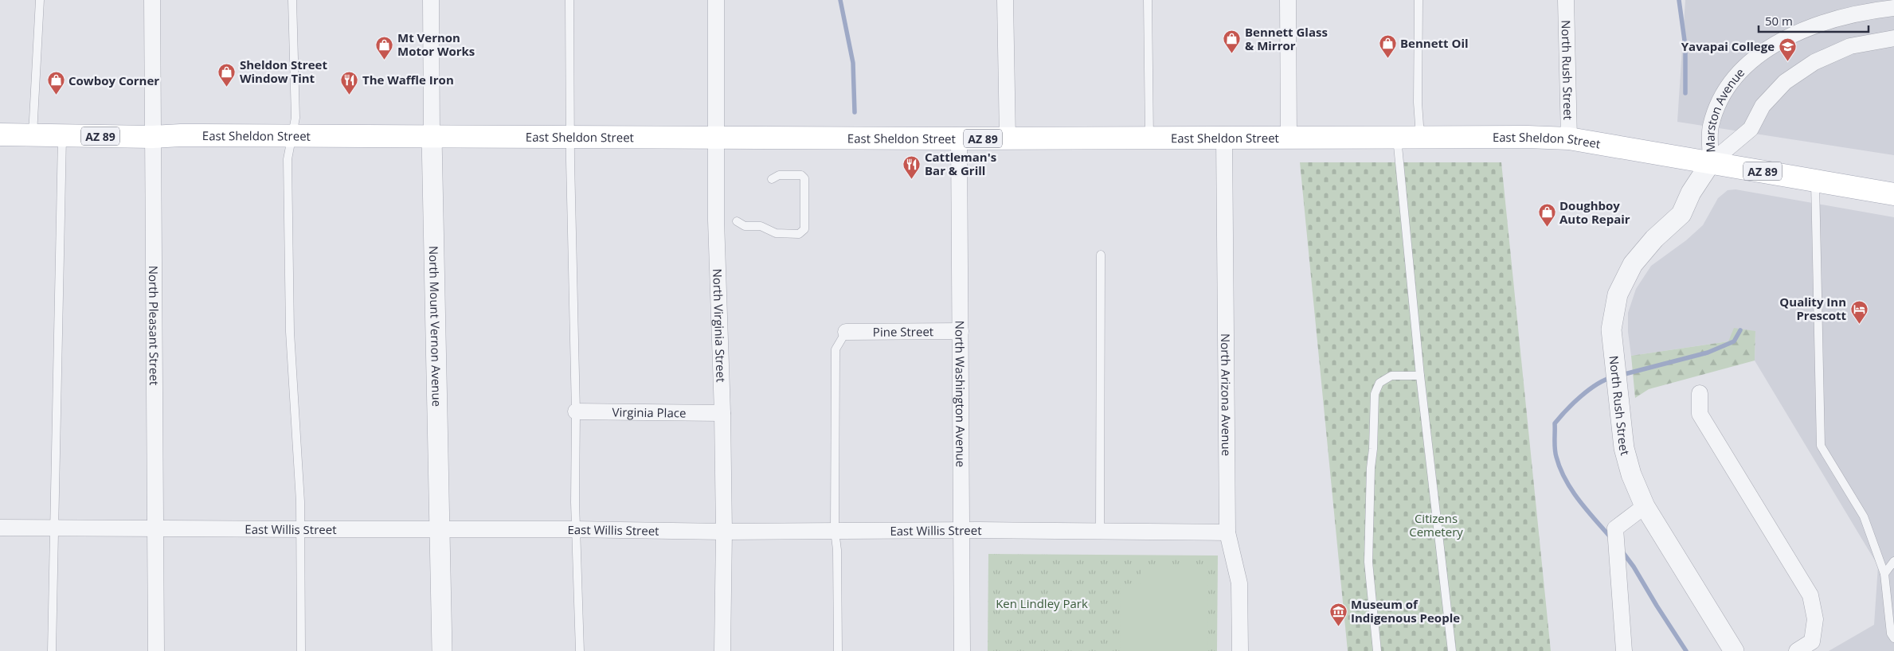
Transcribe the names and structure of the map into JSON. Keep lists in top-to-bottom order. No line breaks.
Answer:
{"streets":{"main road":["East Sheldon Street","AZ 89"],"street":["North Rush Street","Marston Avenue","North Pleasant Street","North Mount Vernon Avenue","North Virginia Street","Pine Street","North Washington Avenue","North Arizona Avenue","Virginia Place","East Willis Street"]},"crossings":[["North Rush Street","Marston Avenue"],["North Rush Street","East Sheldon Street"],["Marston Avenue","East Sheldon Street"],["East Sheldon Street","North Pleasant Street"],["East Sheldon Street","North Mount Vernon Avenue"],["East Sheldon Street","North Virginia Street"],["East Sheldon Street","North Washington Avenue"],["East Sheldon Street","North Arizona Avenue"],["North Pleasant Street","East Willis Street"],["North Mount Vernon Avenue","East Willis Street"],["North Virginia Street","Virginia Place"],["North Virginia Street","East Willis Street"],["Pine Street","North Washington Avenue"],["North Washington Avenue","East Willis Street"],["North Arizona Avenue","East Willis Street"]],"parks":["Citizens Cemetery","Ken Lindley Park"],"places":{"shop":["Bennett Glass & Mirror","Bennett Oil","Mt Vernon Motor Works","Sheldon Street Window Tint","Cowboy Corner","Doughboy Auto Repair"],"school or university":["Yavapai College"],"restaurant":["The Waffle Iron","Cattleman's Bar & Grill"],"hotel":["Quality Inn Prescott"],"museum":["Museum of Indigenous People"]},"scale_bar":"50 m"}
